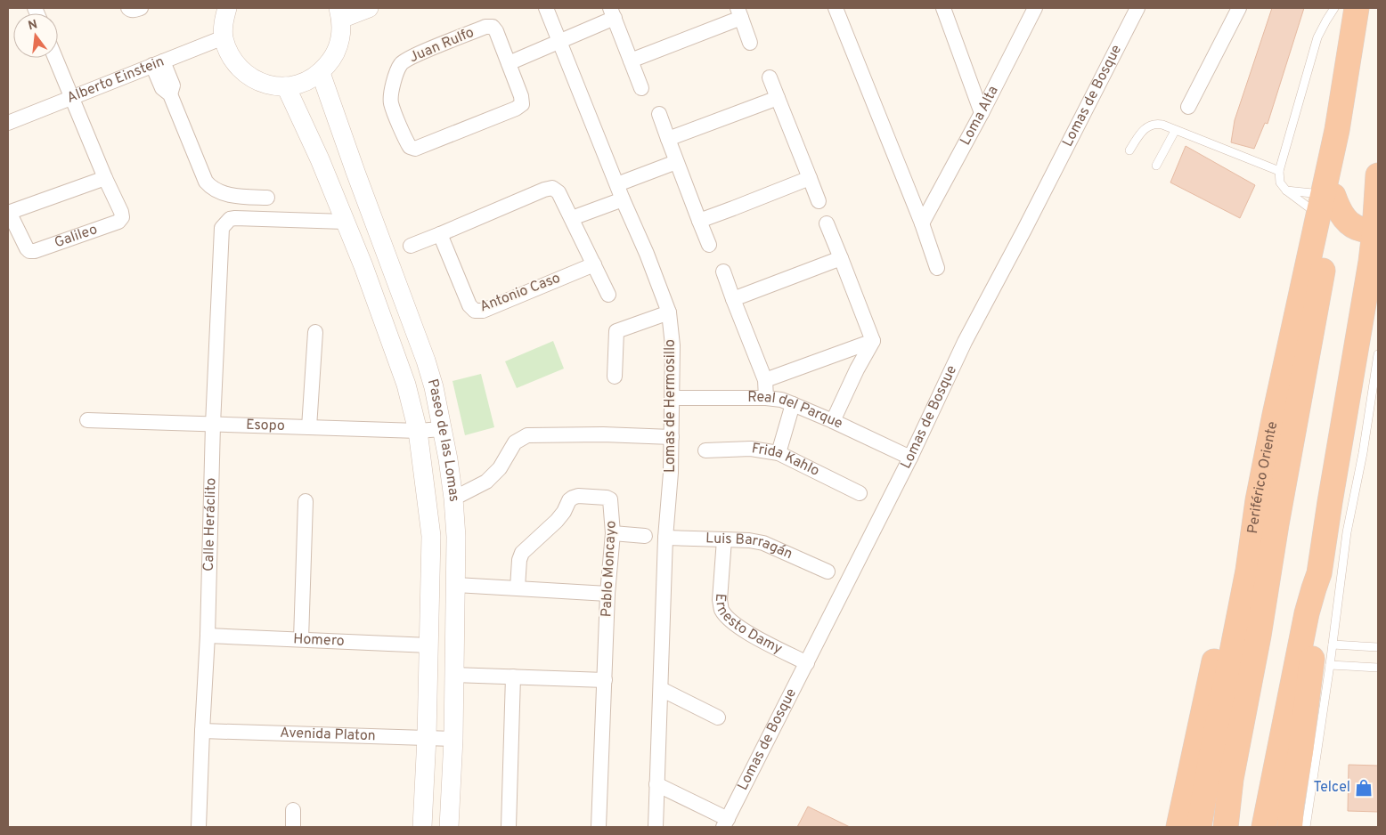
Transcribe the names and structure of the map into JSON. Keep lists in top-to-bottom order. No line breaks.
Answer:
{"streets":{"highway":["Periférico Oriente"],"street":["Juan Rulfo","Alberto Einstein","Lomas de Bosque","Loma Alta","Galileo","Antonio Caso","Lomas de Hermosillo","Real del Parque","Esopo","Paseo de las Lomas","Frida Kahlo","Calle Heráclito","Luis Barragán","Pablo Moncayo","Ernesto Damy","Homero","Avenida Platon"]},"crossings":[["Alberto Einstein","Galileo"],["Lomas de Bosque","Real del Parque"],["Lomas de Bosque","Ernesto Damy"],["Lomas de Hermosillo","Real del Parque"],["Lomas de Hermosillo","Luis Barragán"],["Esopo","Paseo de las Lomas"],["Esopo","Calle Heráclito"],["Paseo de las Lomas","Calle Heráclito"],["Paseo de las Lomas","Homero"],["Paseo de las Lomas","Avenida Platon"],["Calle Heráclito","Homero"],["Calle Heráclito","Avenida Platon"],["Luis Barragán","Ernesto Damy"]],"places":{"shop":["Telcel"]},"north":"top"}
